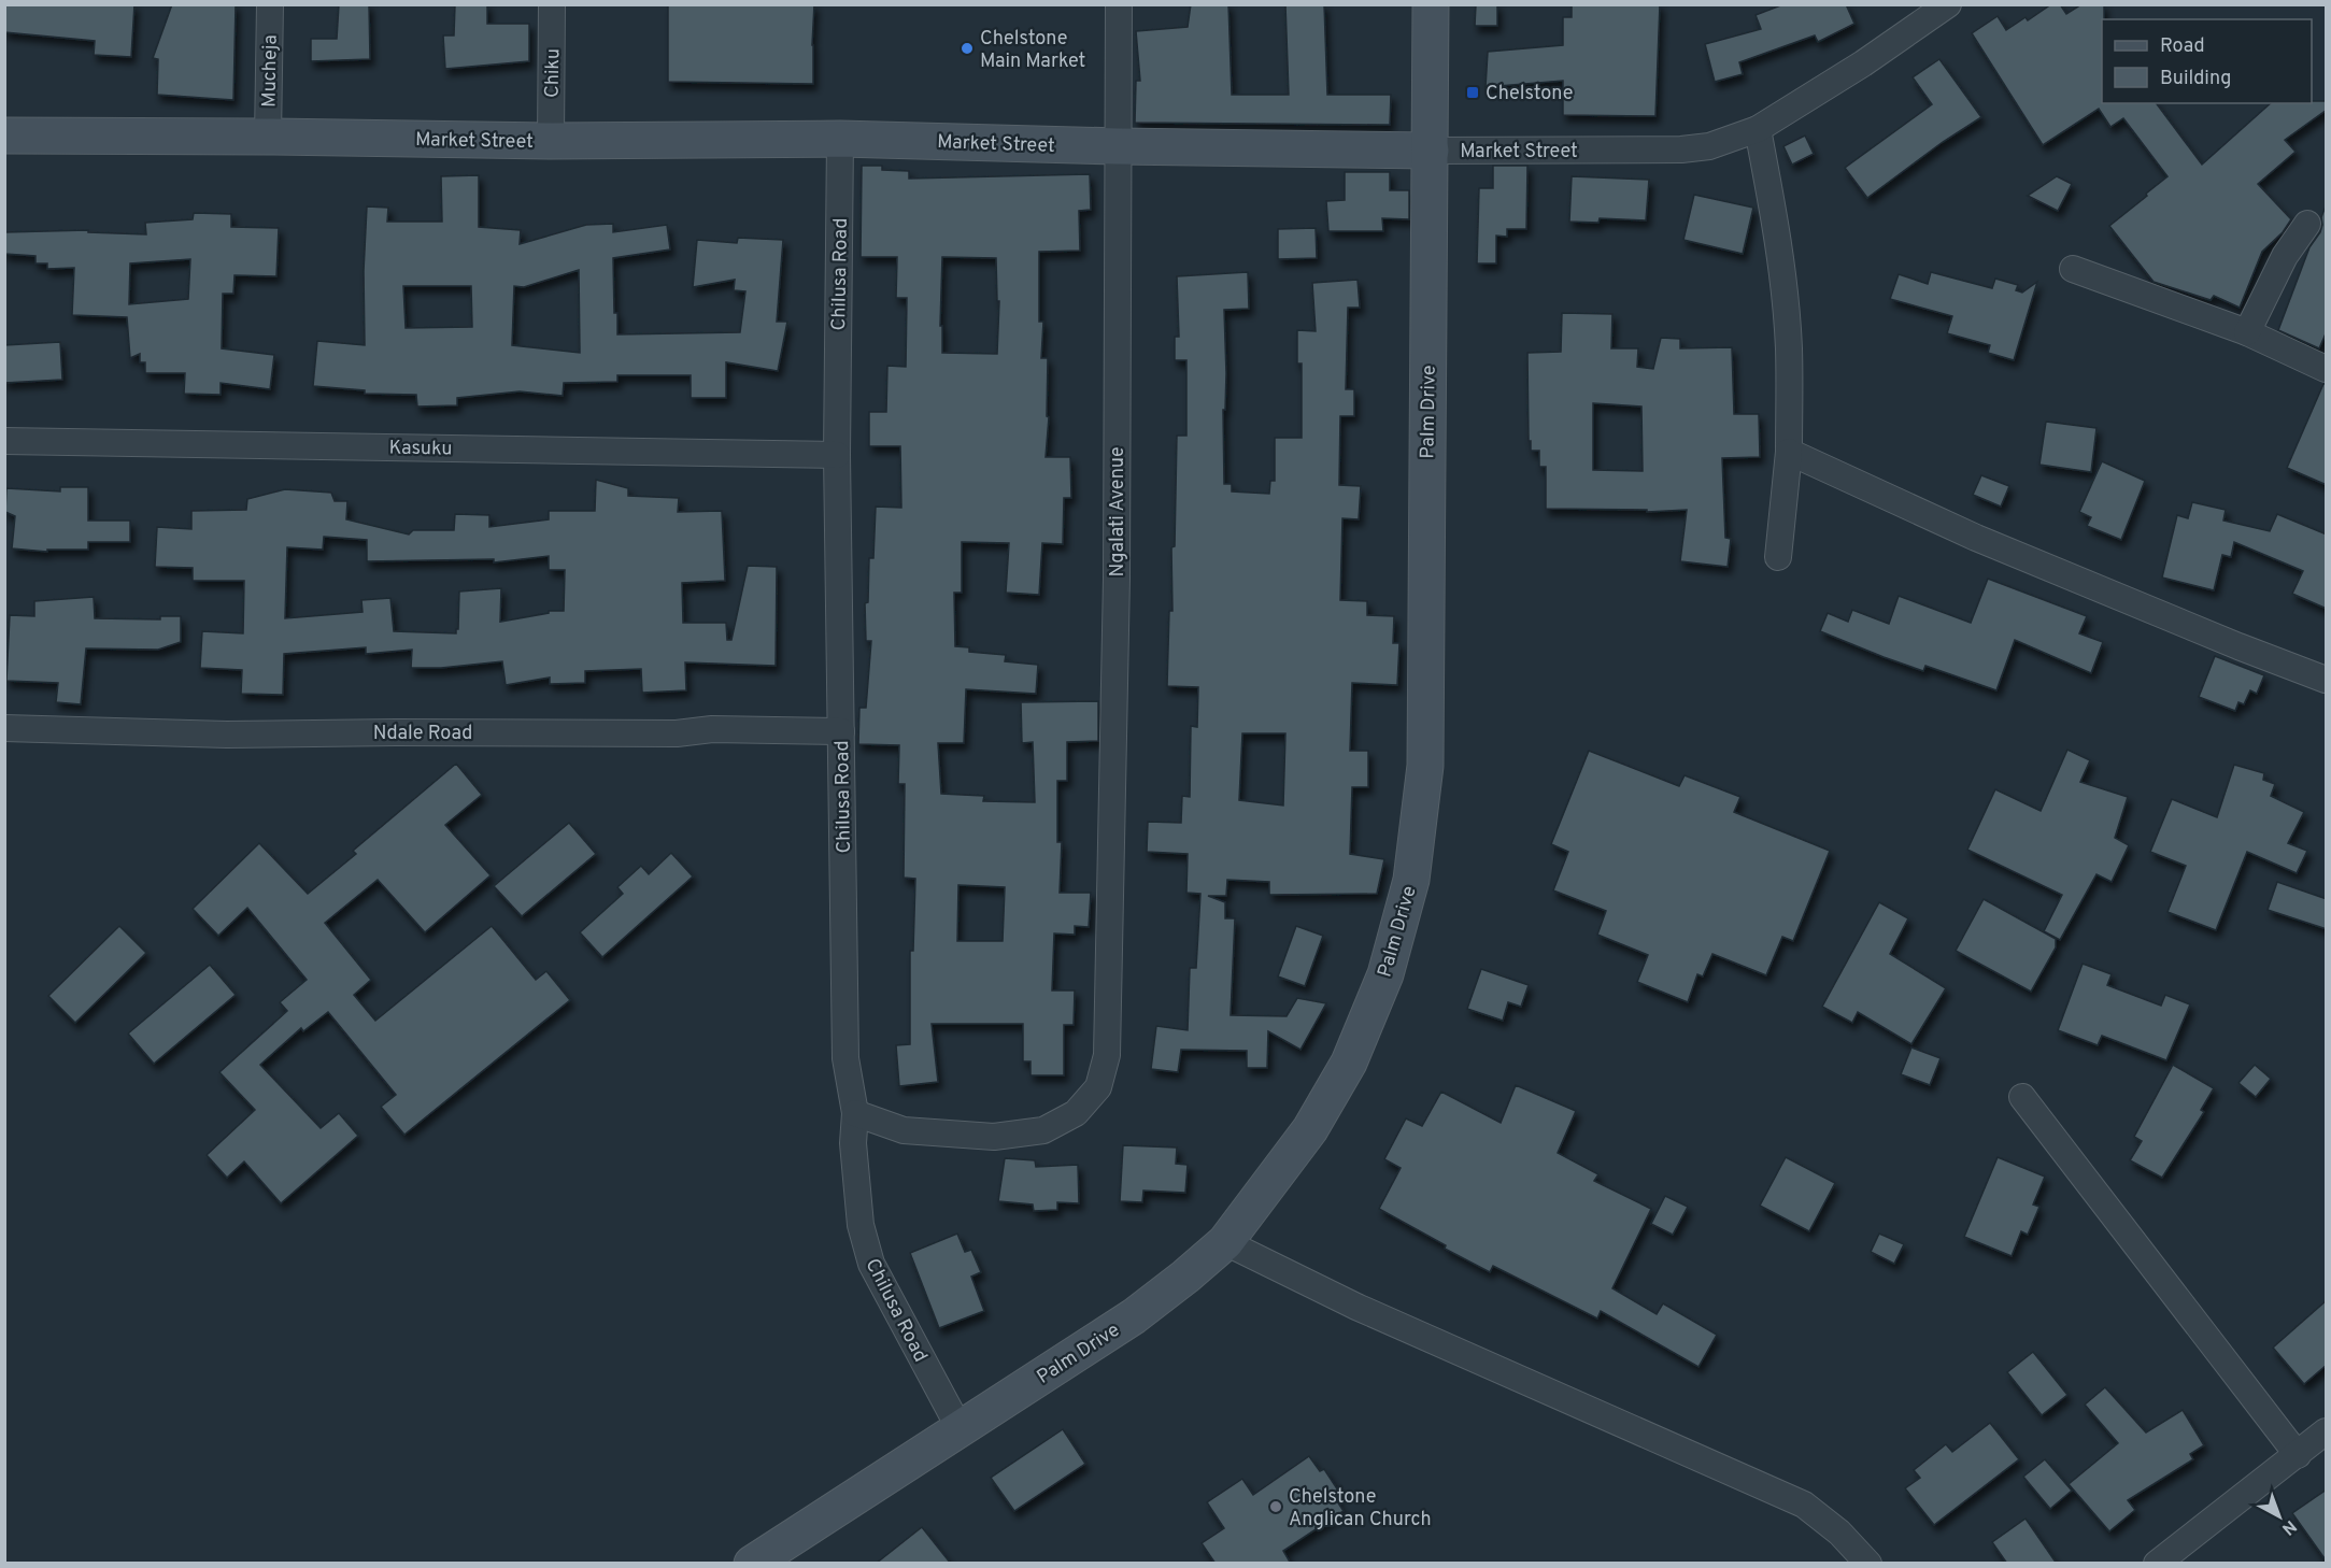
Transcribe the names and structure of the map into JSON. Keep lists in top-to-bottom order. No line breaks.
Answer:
{"streets":{"street":["Mucheja","Chiku","Market Street","Chilusa Road","Palm Drive","Kasuku","Ngalati Avenue","Ndale Road"]},"crossings":[["Mucheja","Market Street"],["Chiku","Market Street"],["Market Street","Chilusa Road"],["Market Street","Palm Drive"],["Market Street","Ngalati Avenue"],["Chilusa Road","Palm Drive"],["Chilusa Road","Kasuku"],["Chilusa Road","Ngalati Avenue"],["Chilusa Road","Ndale Road"]],"places":{"other":["Chelstone Main Market","Chelstone Anglican Church"],"transit":["Chelstone"]},"legend":["Road","Building"],"north":"bottom right"}
